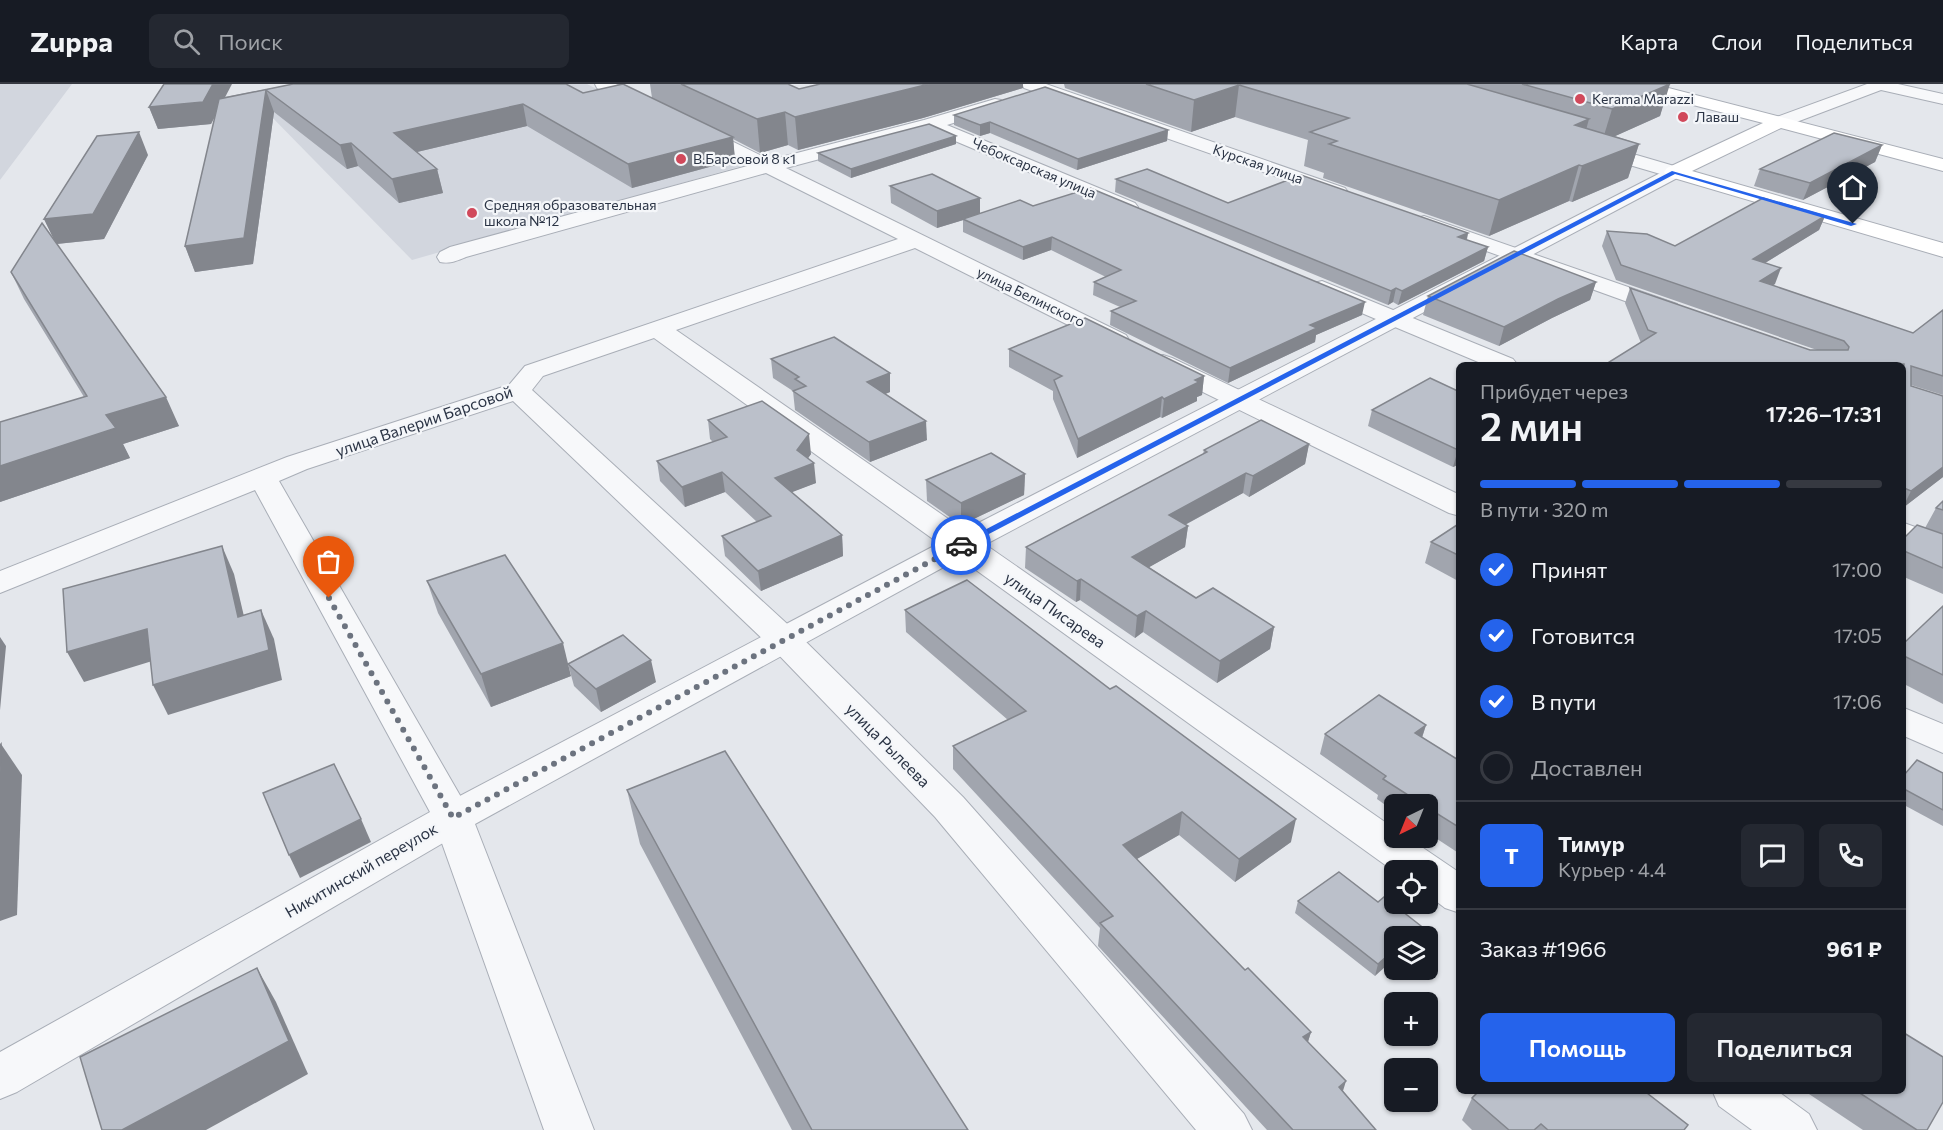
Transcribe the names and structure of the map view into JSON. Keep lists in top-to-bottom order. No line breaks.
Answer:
{"streets":{"main road":["Никитинский переулок"],"street":["Курская улица","Чебоксарская улица","улица Белинского","улица Валерии Барсовой","улица Писарева","улица Рылеева"]},"crossings":[["улица Белинского","улица Валерии Барсовой"],["улица Белинского","Никитинский переулок"],["улица Валерии Барсовой","улица Писарева"],["улица Валерии Барсовой","улица Рылеева"],["улица Писарева","Никитинский переулок"],["улица Рылеева","Никитинский переулок"]],"places":["Kerama Marazzi","Лаваш","В.Барсовой 8 к1","Средняя образовательная школа №12"],"north":"bottom left","page":{"header":"Zuppa","search":"Поиск","nav":["Карта","Слои","Поделиться"],"heading":["2 мин","Прибудет через","17:26–17:31"],"panel":["Тимур","Курьер · 4.4","Заказ #1966","961 ₽"],"bar":"В пути · 320 m","list":[["Принят","17:00"],["Готовится","17:05"],["В пути","17:06"],"Доставлен"],"map_buttons":["+","−"],"round":"Т","buttons":["Помощь","Поделиться"]}}
